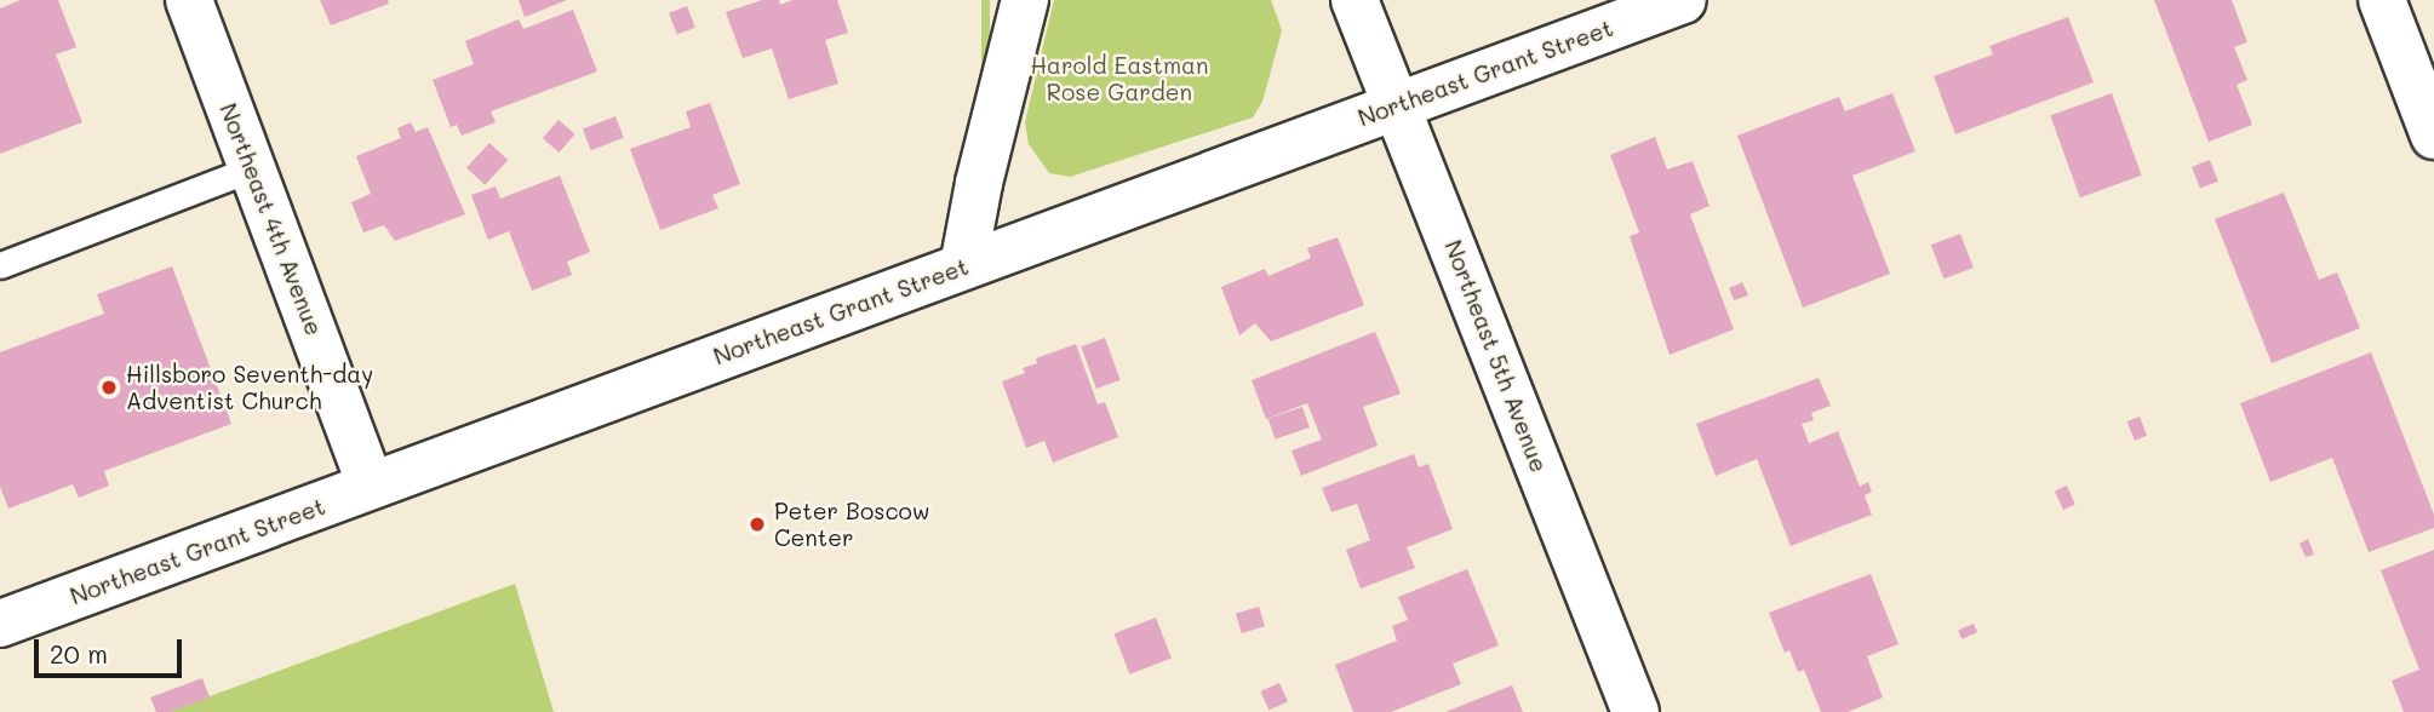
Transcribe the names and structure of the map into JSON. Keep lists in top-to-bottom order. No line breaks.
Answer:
{"streets":{"street":["Northeast Grant Street","Northeast 4th Avenue","Northeast 5th Avenue"]},"crossings":[["Northeast Grant Street","Northeast 4th Avenue"],["Northeast Grant Street","Northeast 5th Avenue"]],"parks":["Harold Eastman Rose Garden"],"places":["Hillsboro Seventh-day Adventist Church","Peter Boscow Center"],"scale_bar":"20 m"}
